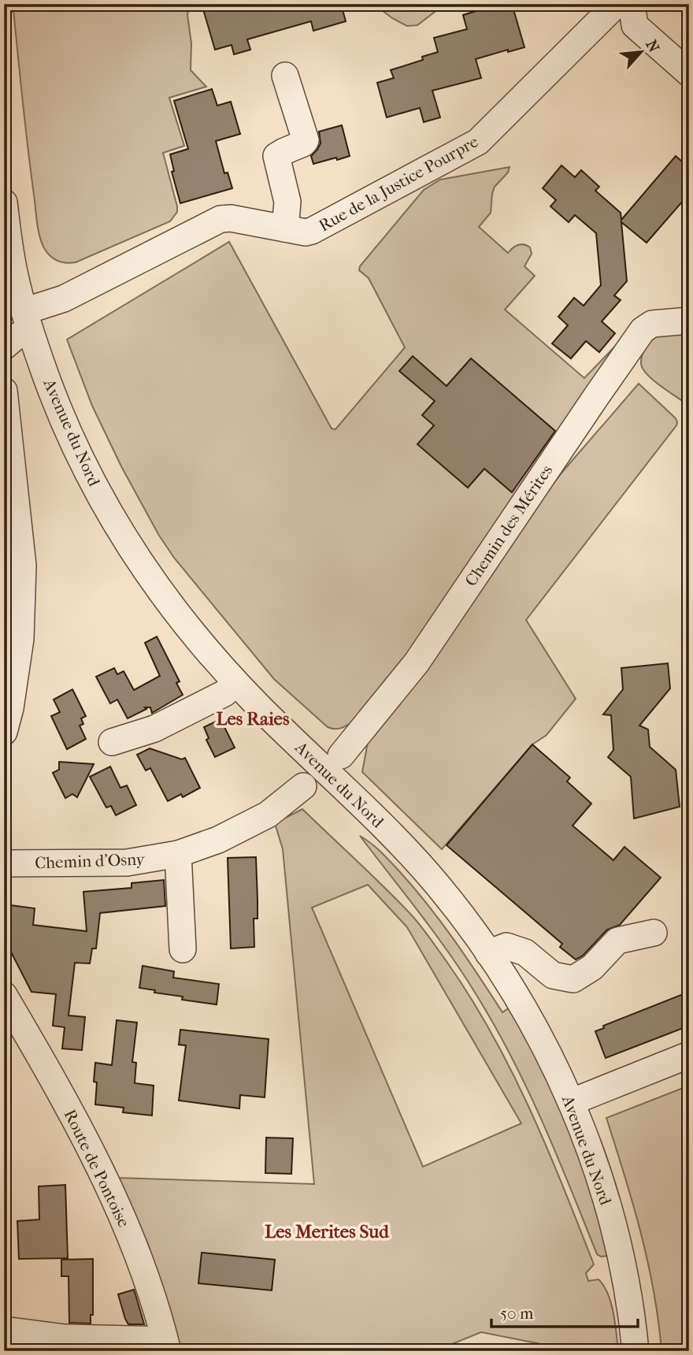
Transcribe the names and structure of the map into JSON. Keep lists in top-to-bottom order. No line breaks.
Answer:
{"streets":{"street":["Rue de la Justice Pourpre","Avenue du Nord","Chemin des Mérites","Chemin d'Osny","Route de Pontoise"]},"crossings":[["Rue de la Justice Pourpre","Avenue du Nord"]],"districts":["Les Raies","Les Merites Sud"],"scale_bar":"50 m","north":"top right"}
